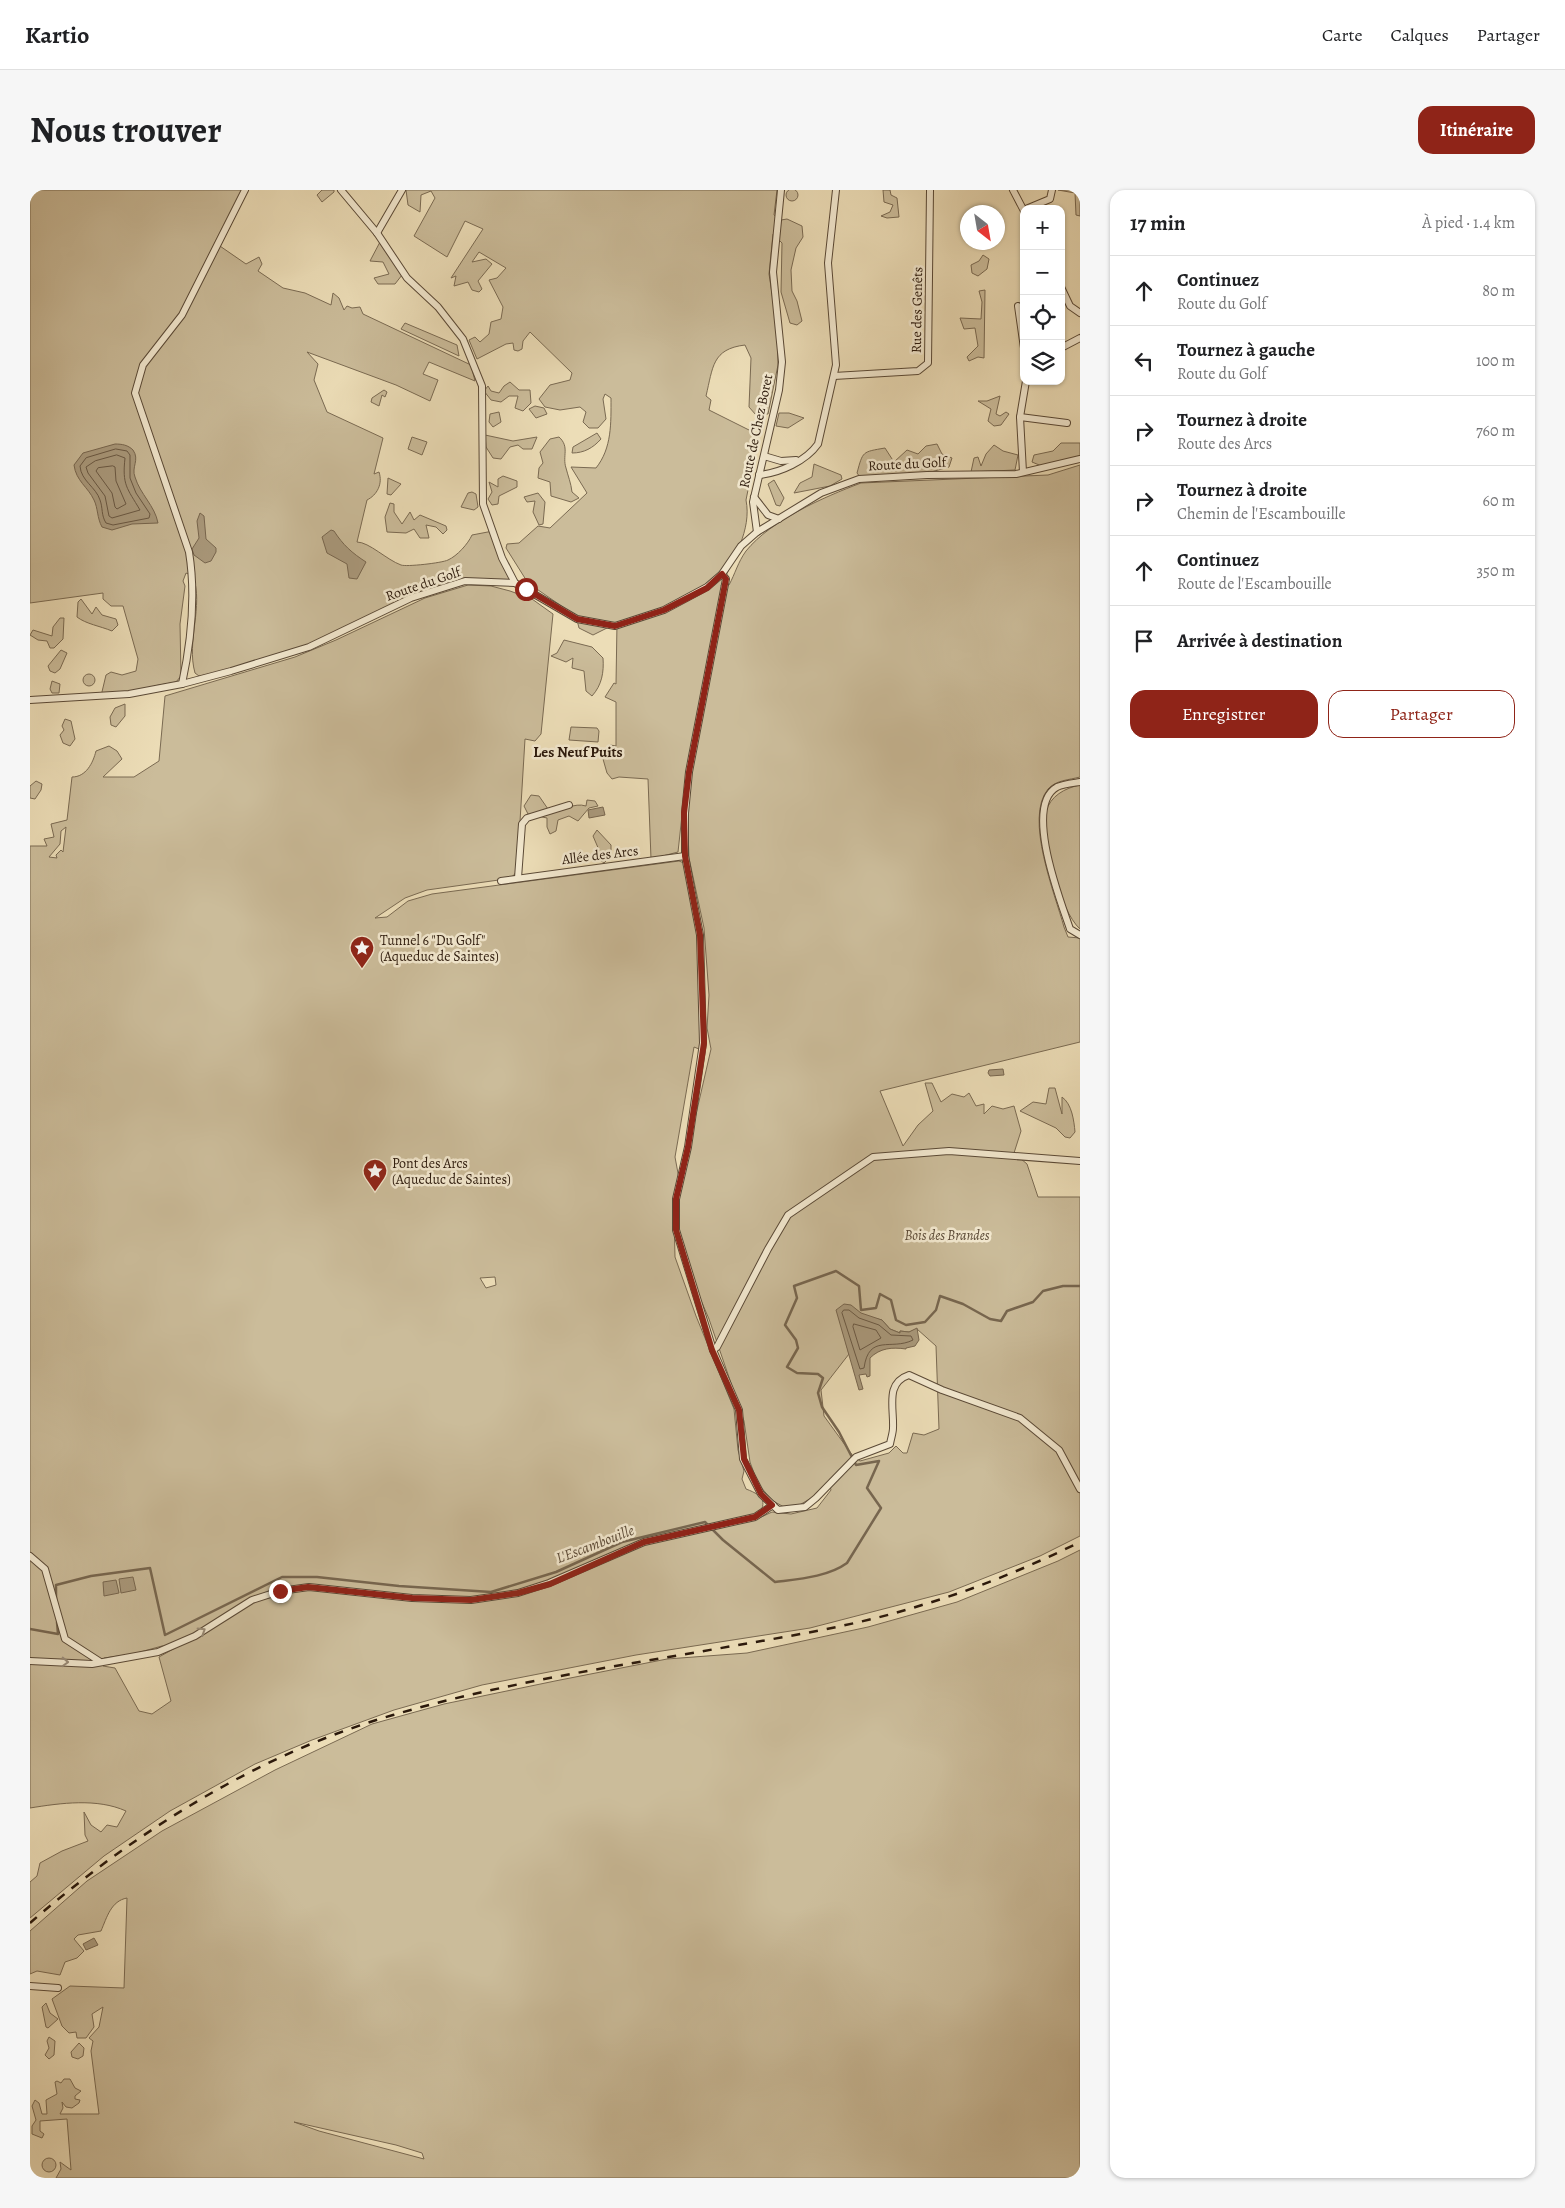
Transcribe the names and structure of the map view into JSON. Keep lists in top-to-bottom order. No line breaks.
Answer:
{"streets":{"street":["Rue des Genêts","Route de Chez Boret","Route du Golf","Allée des Arcs"]},"crossings":[["Route de Chez Boret","Route du Golf"]],"districts":["Les Neuf Puits"],"water":["L'Escambouille"],"parks":["Bois des Brandes"],"places":{"place":["Tunnel 6 \"Du Golf\" (Aqueduc de Saintes)","Pont des Arcs (Aqueduc de Saintes)"]},"north":"bottom right","page":{"header":"Kartio","nav":["Carte","Calques","Partager"],"title":"Nous trouver","buttons":["Itinéraire",["Enregistrer","Partager"]],"heading":["17 min","À pied · 1.4 km"],"map_buttons":["+","−"],"list":[["Continuez","Route du Golf","80 m"],["Tournez à gauche","Route du Golf","100 m"],["Tournez à droite","Route des Arcs","760 m"],["Tournez à droite","Chemin de l'Escambouille","60 m"],["Continuez","Route de l'Escambouille","350 m"],"Arrivée à destination"]}}
